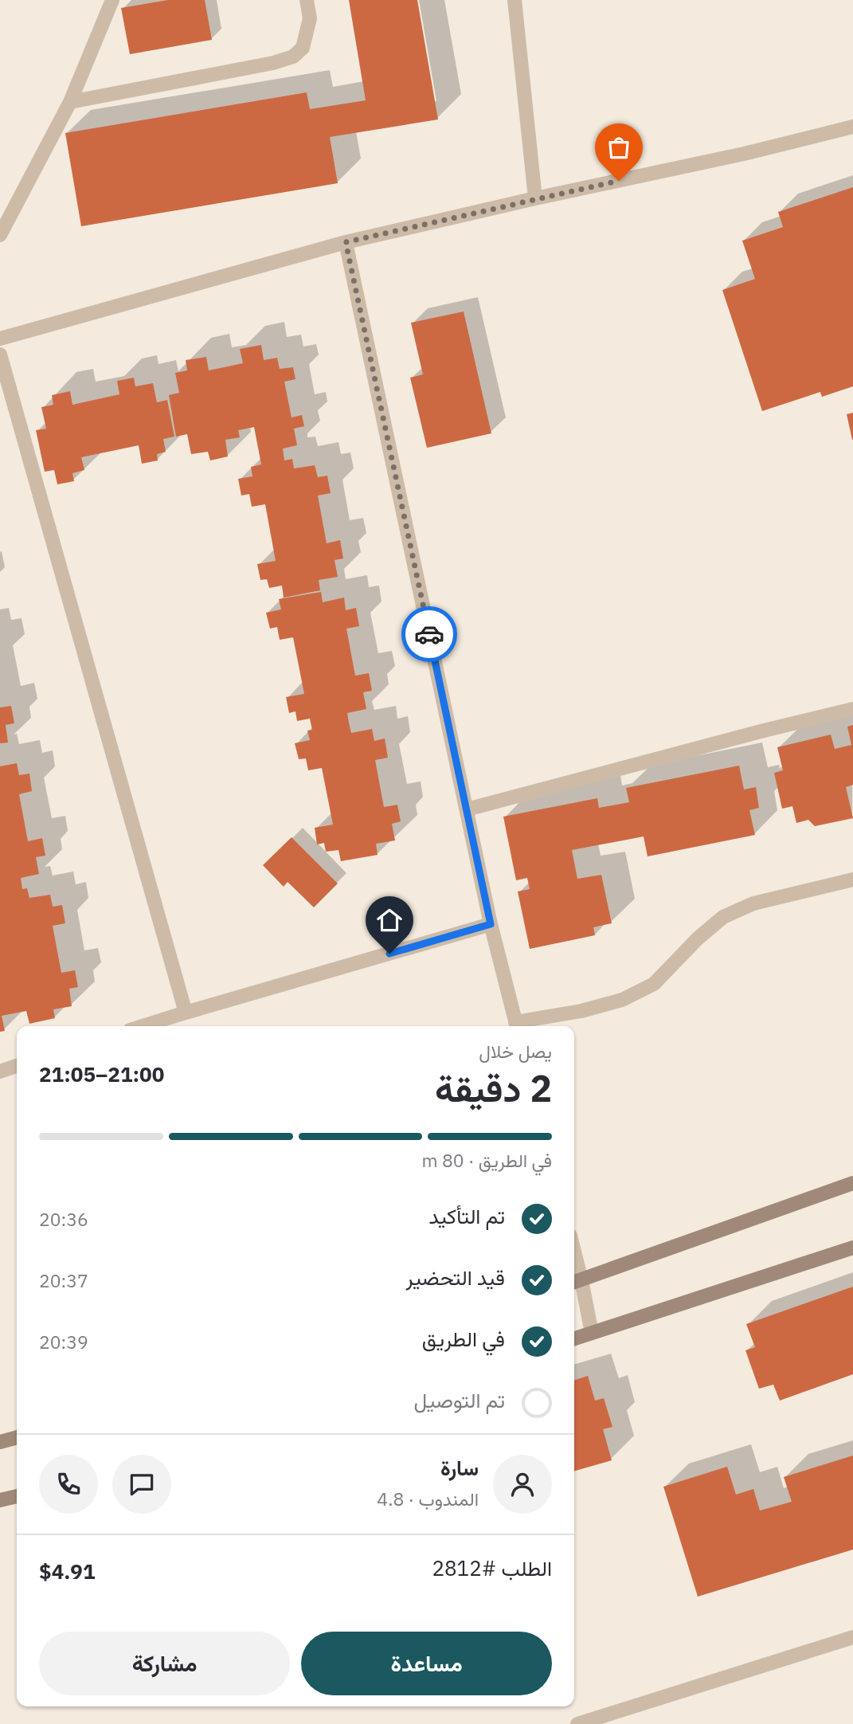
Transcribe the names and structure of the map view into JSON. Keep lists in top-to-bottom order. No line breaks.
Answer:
{"page":{"heading":["2 دقيقة","يصل خلال","21:00–21:05"],"panel":["سارة","المندوب · 4.8","الطلب #2812","$4.91"],"bar":"في الطريق · 80 m","list":[["تم التأكيد","20:36"],["قيد التحضير","20:37"],["في الطريق","20:39"],"تم التوصيل"],"buttons":["مساعدة","مشاركة"]}}
